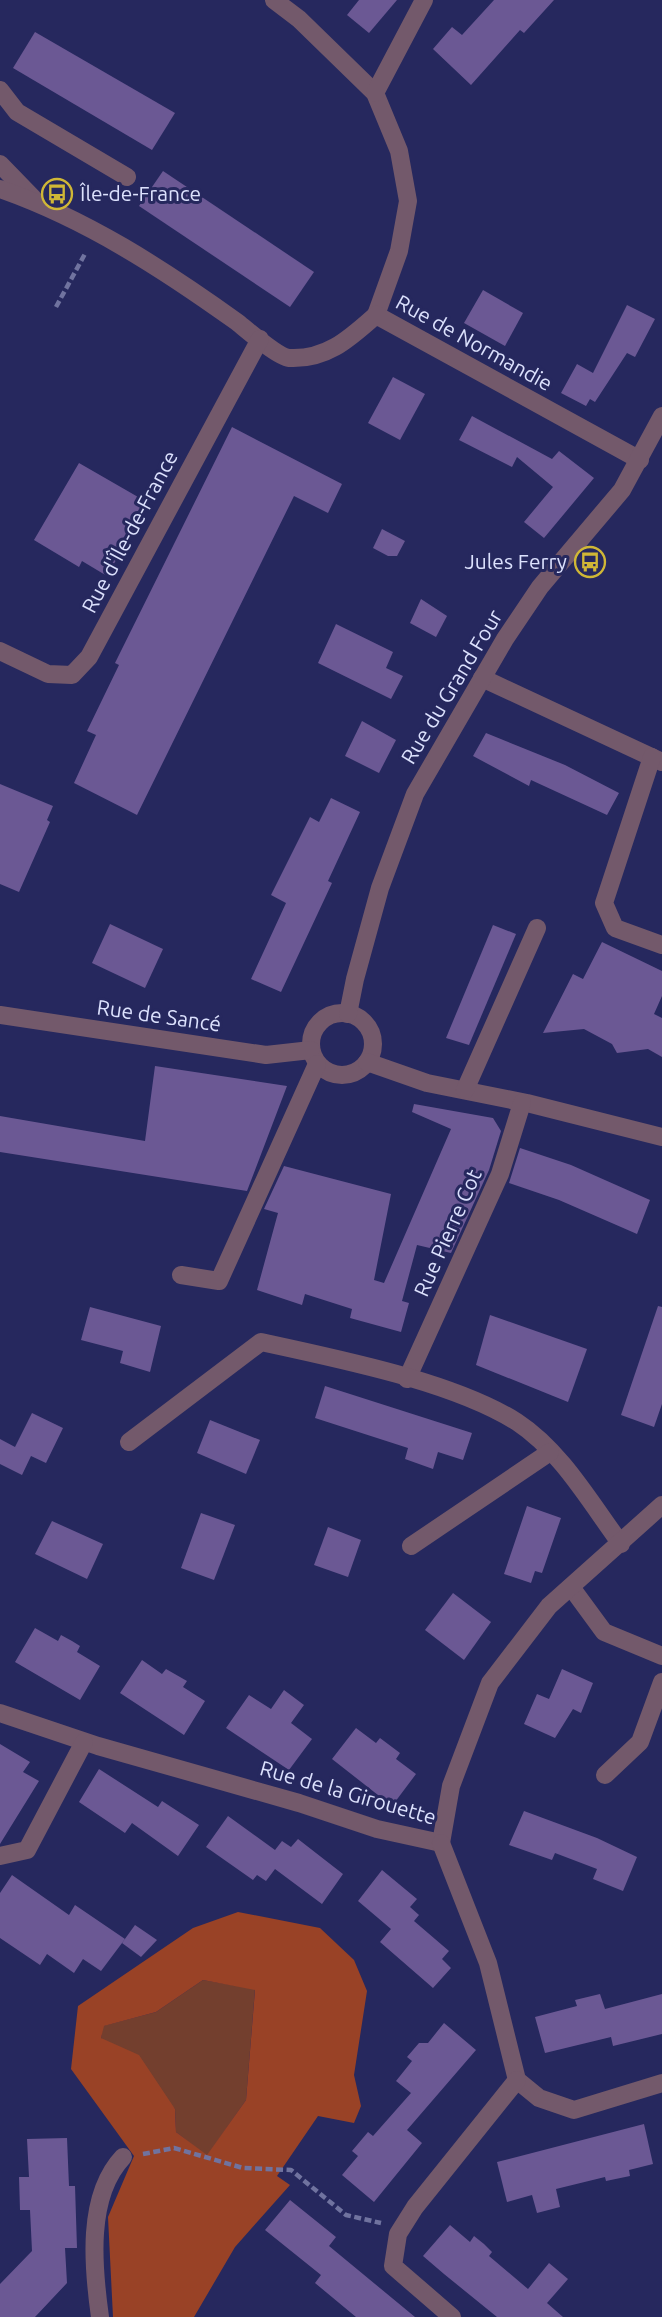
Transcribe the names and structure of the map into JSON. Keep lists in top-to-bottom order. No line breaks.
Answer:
{"streets":{"street":["Rue de Normandie","Rue d'Île-de-France","Rue du Grand Four","Rue de Sancé","Rue Pierre Cot","Rue de la Girouette"]},"crossings":[["Rue de Normandie","Rue d'Île-de-France"],["Rue de Normandie","Rue du Grand Four"],["Rue du Grand Four","Rue de Sancé"]],"places":{"bus stop":["Île-de-France","Jules Ferry"]}}
